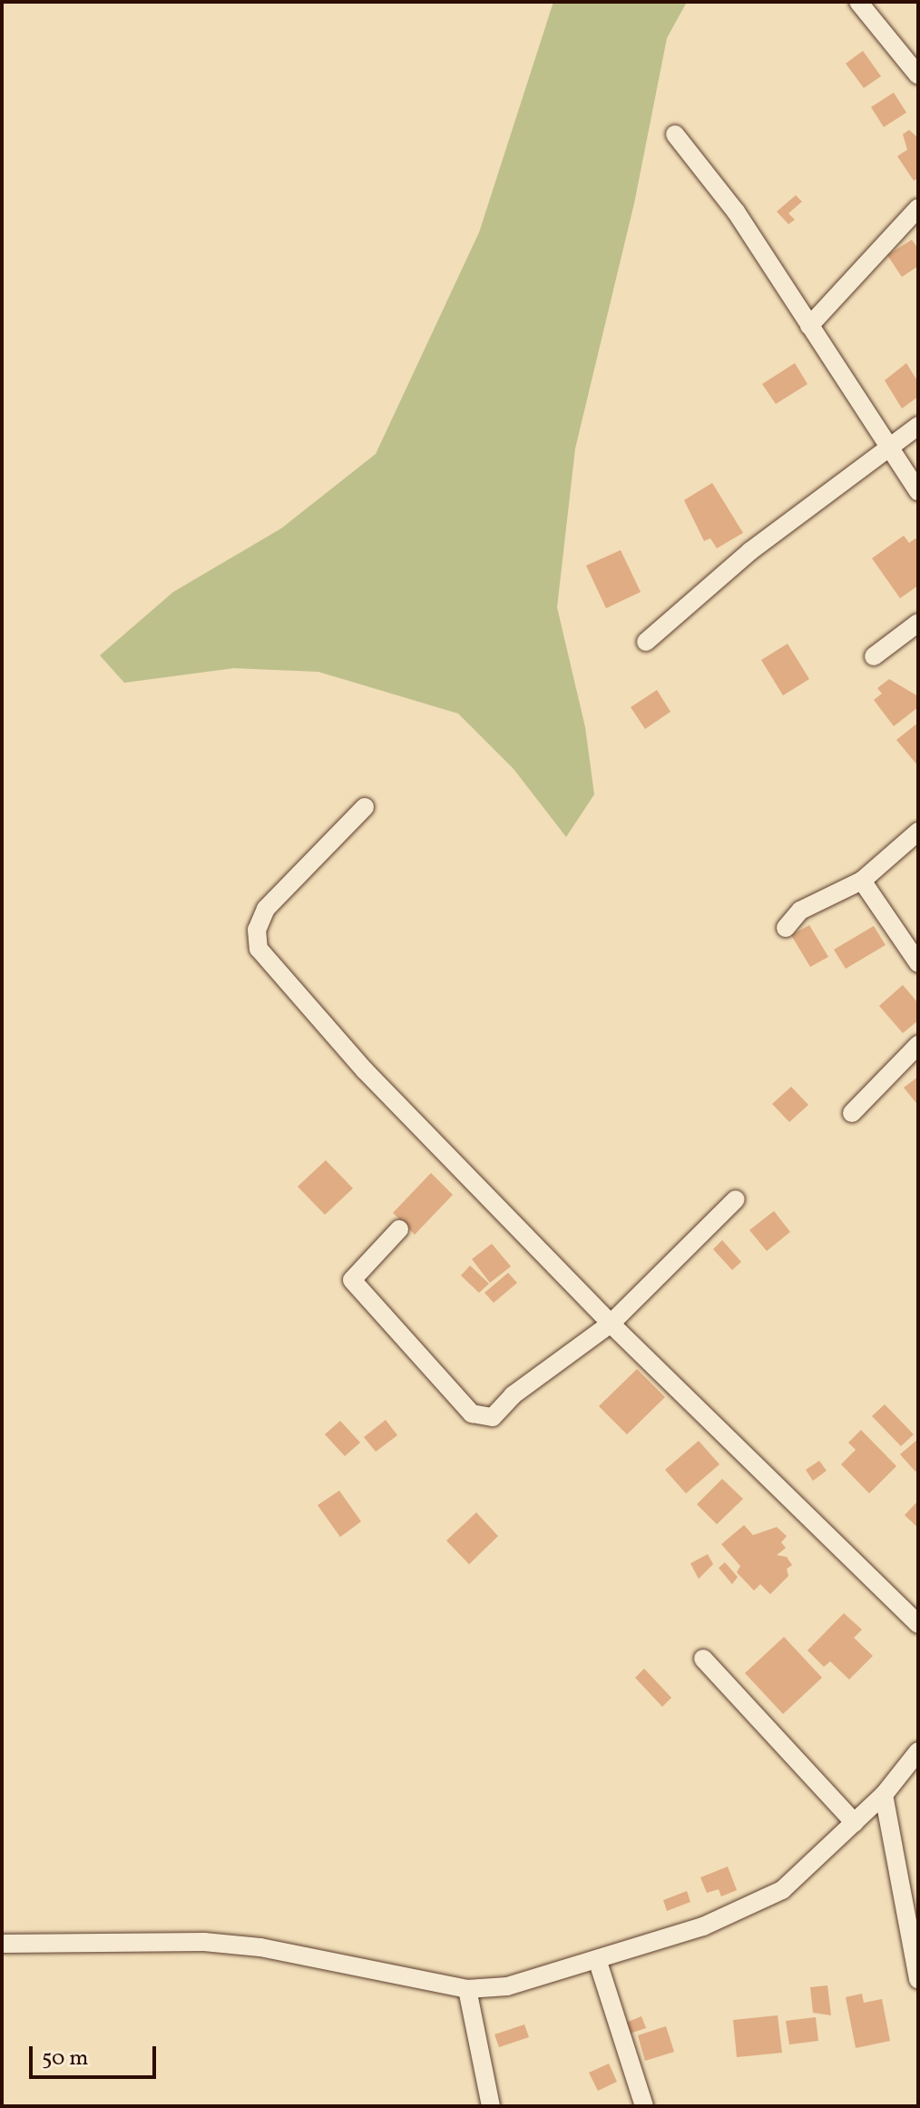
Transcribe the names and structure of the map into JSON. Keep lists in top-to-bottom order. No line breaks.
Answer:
{"scale_bar":"50 m"}
